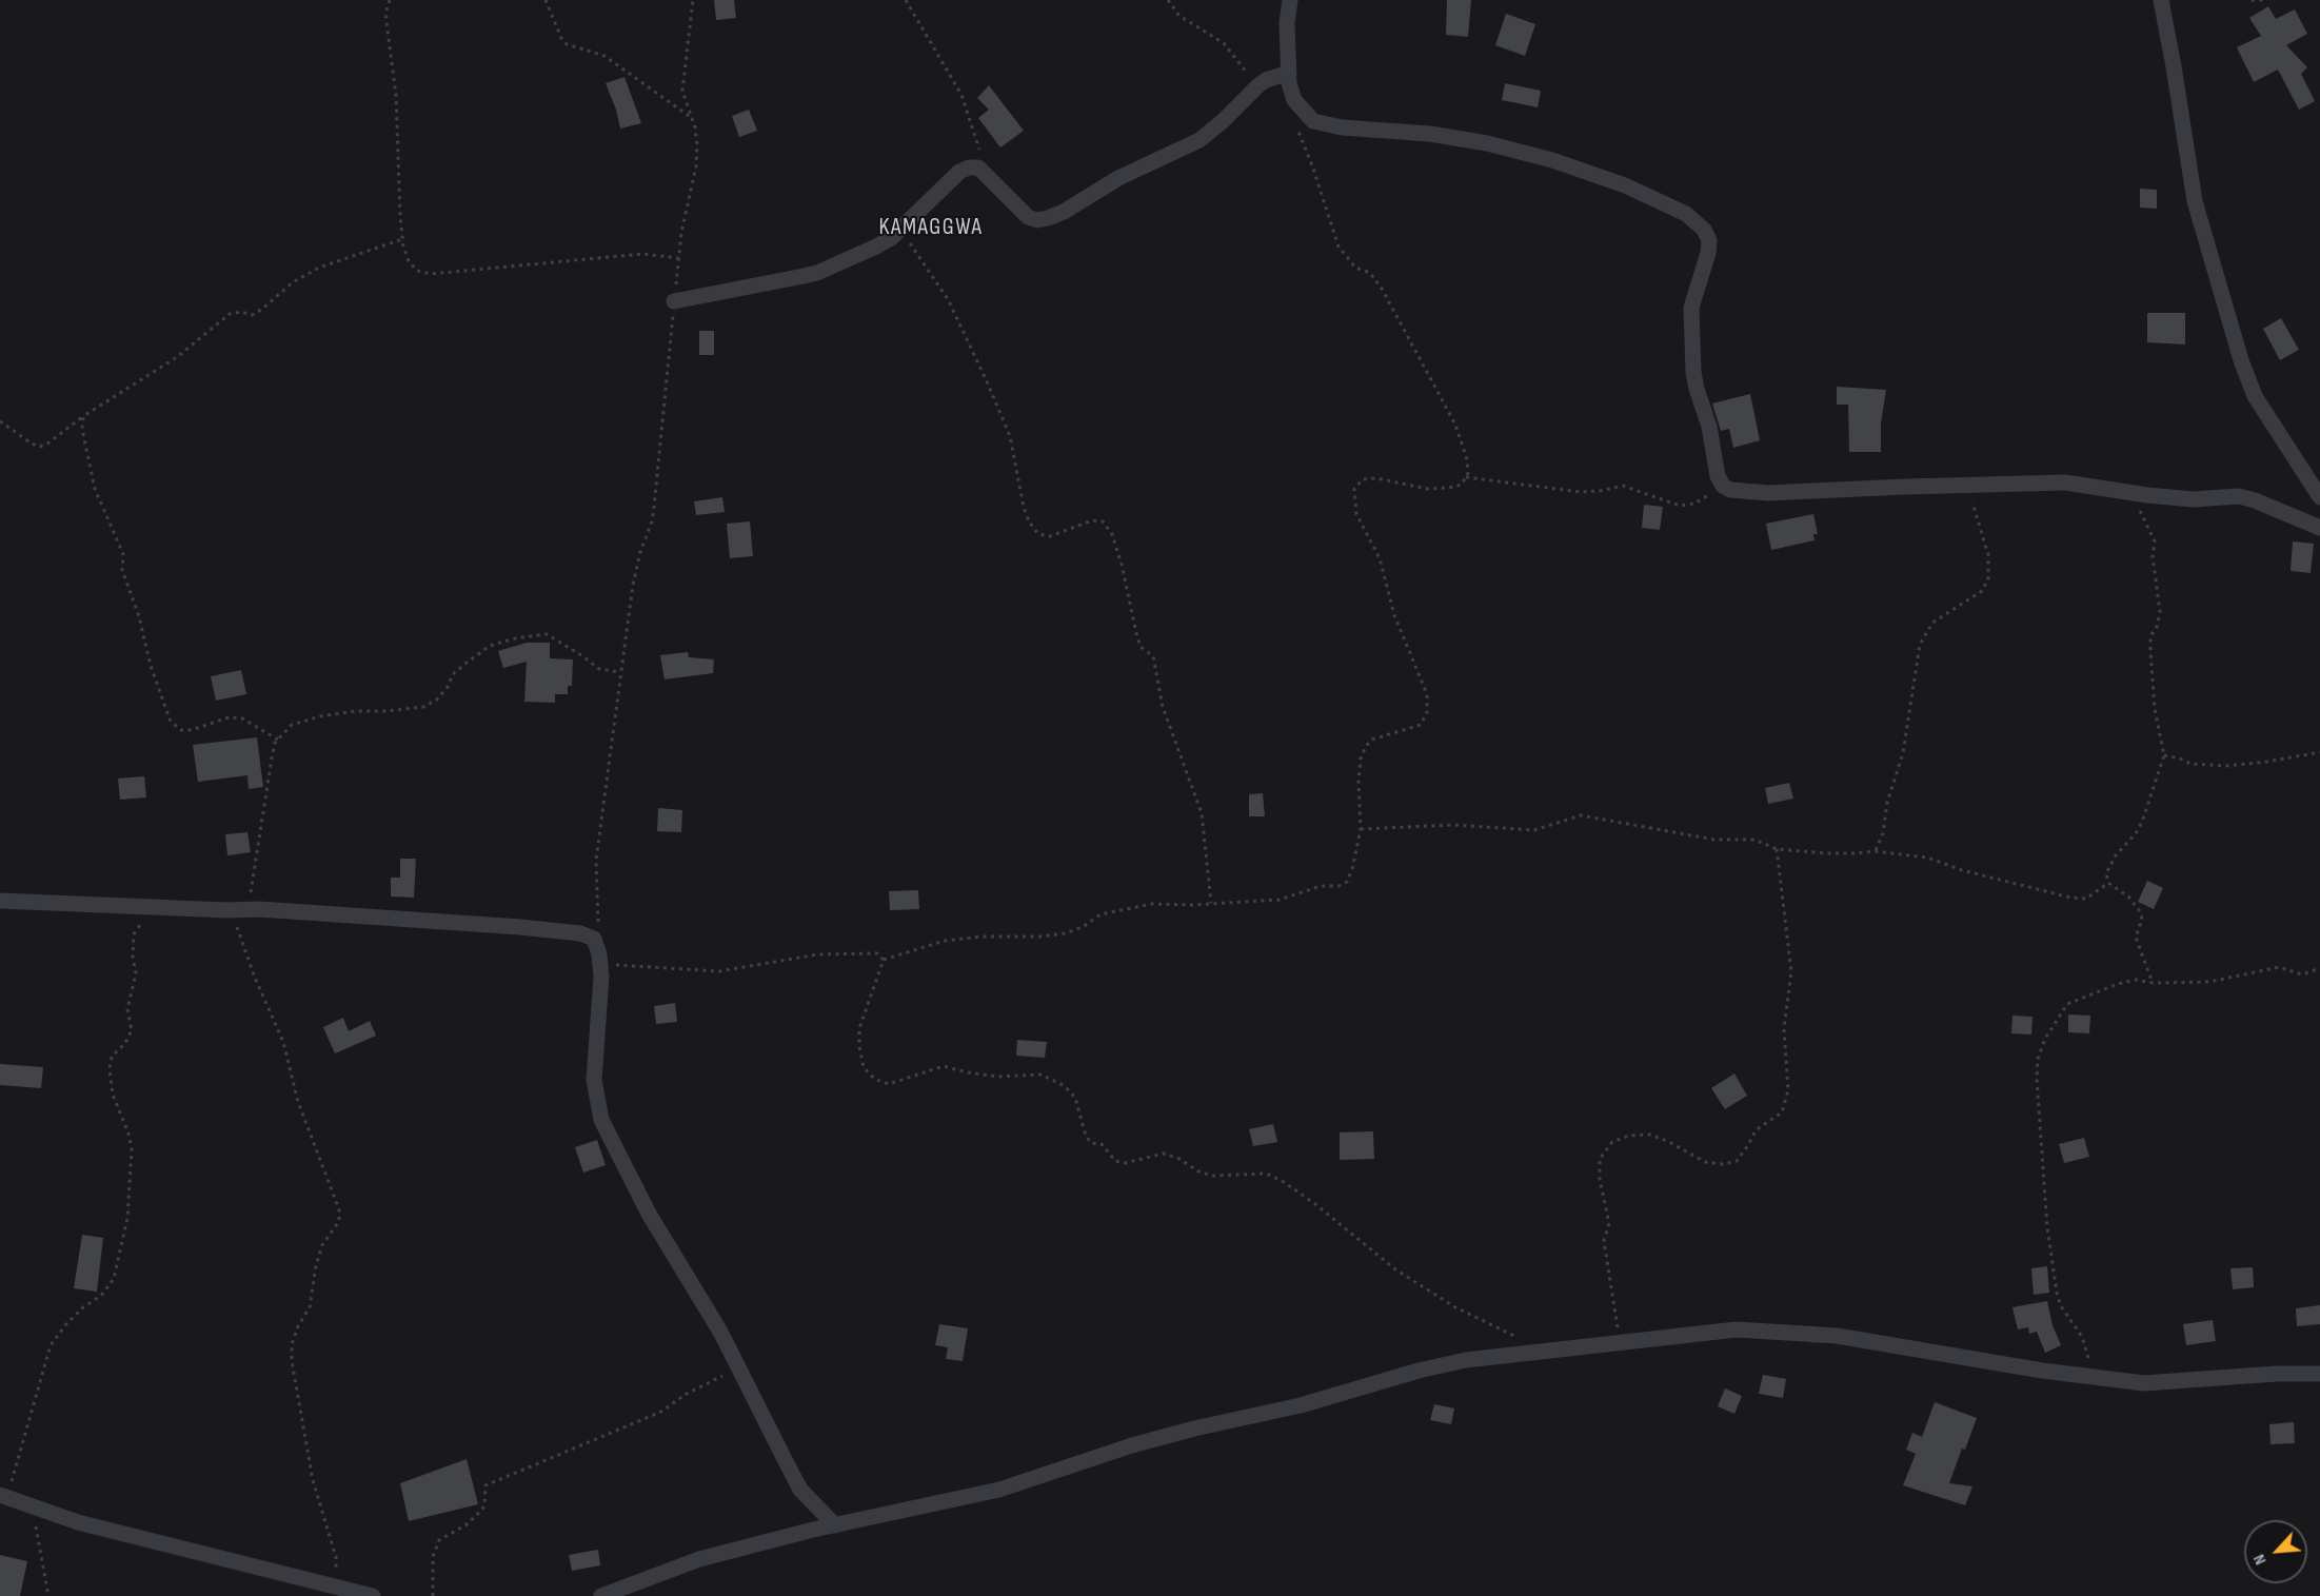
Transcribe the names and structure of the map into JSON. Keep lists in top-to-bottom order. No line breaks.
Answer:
{"districts":["KAMAGGWA"],"north":"bottom left"}
